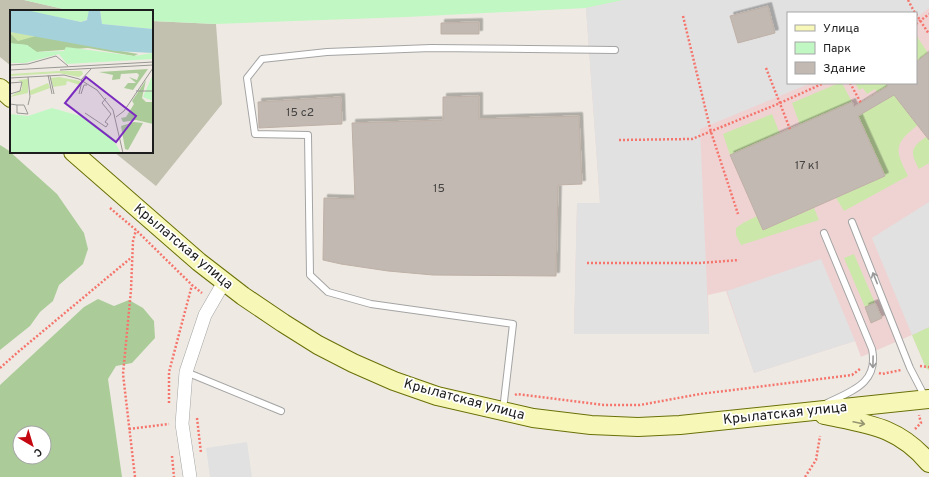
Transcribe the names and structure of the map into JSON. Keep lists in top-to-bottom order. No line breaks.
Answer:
{"streets":{"main road":["Крылатская улица"]},"house_numbers":["15 с2","17 к1","15"],"legend":["Улица","Парк","Здание"],"north":"bottom right"}
